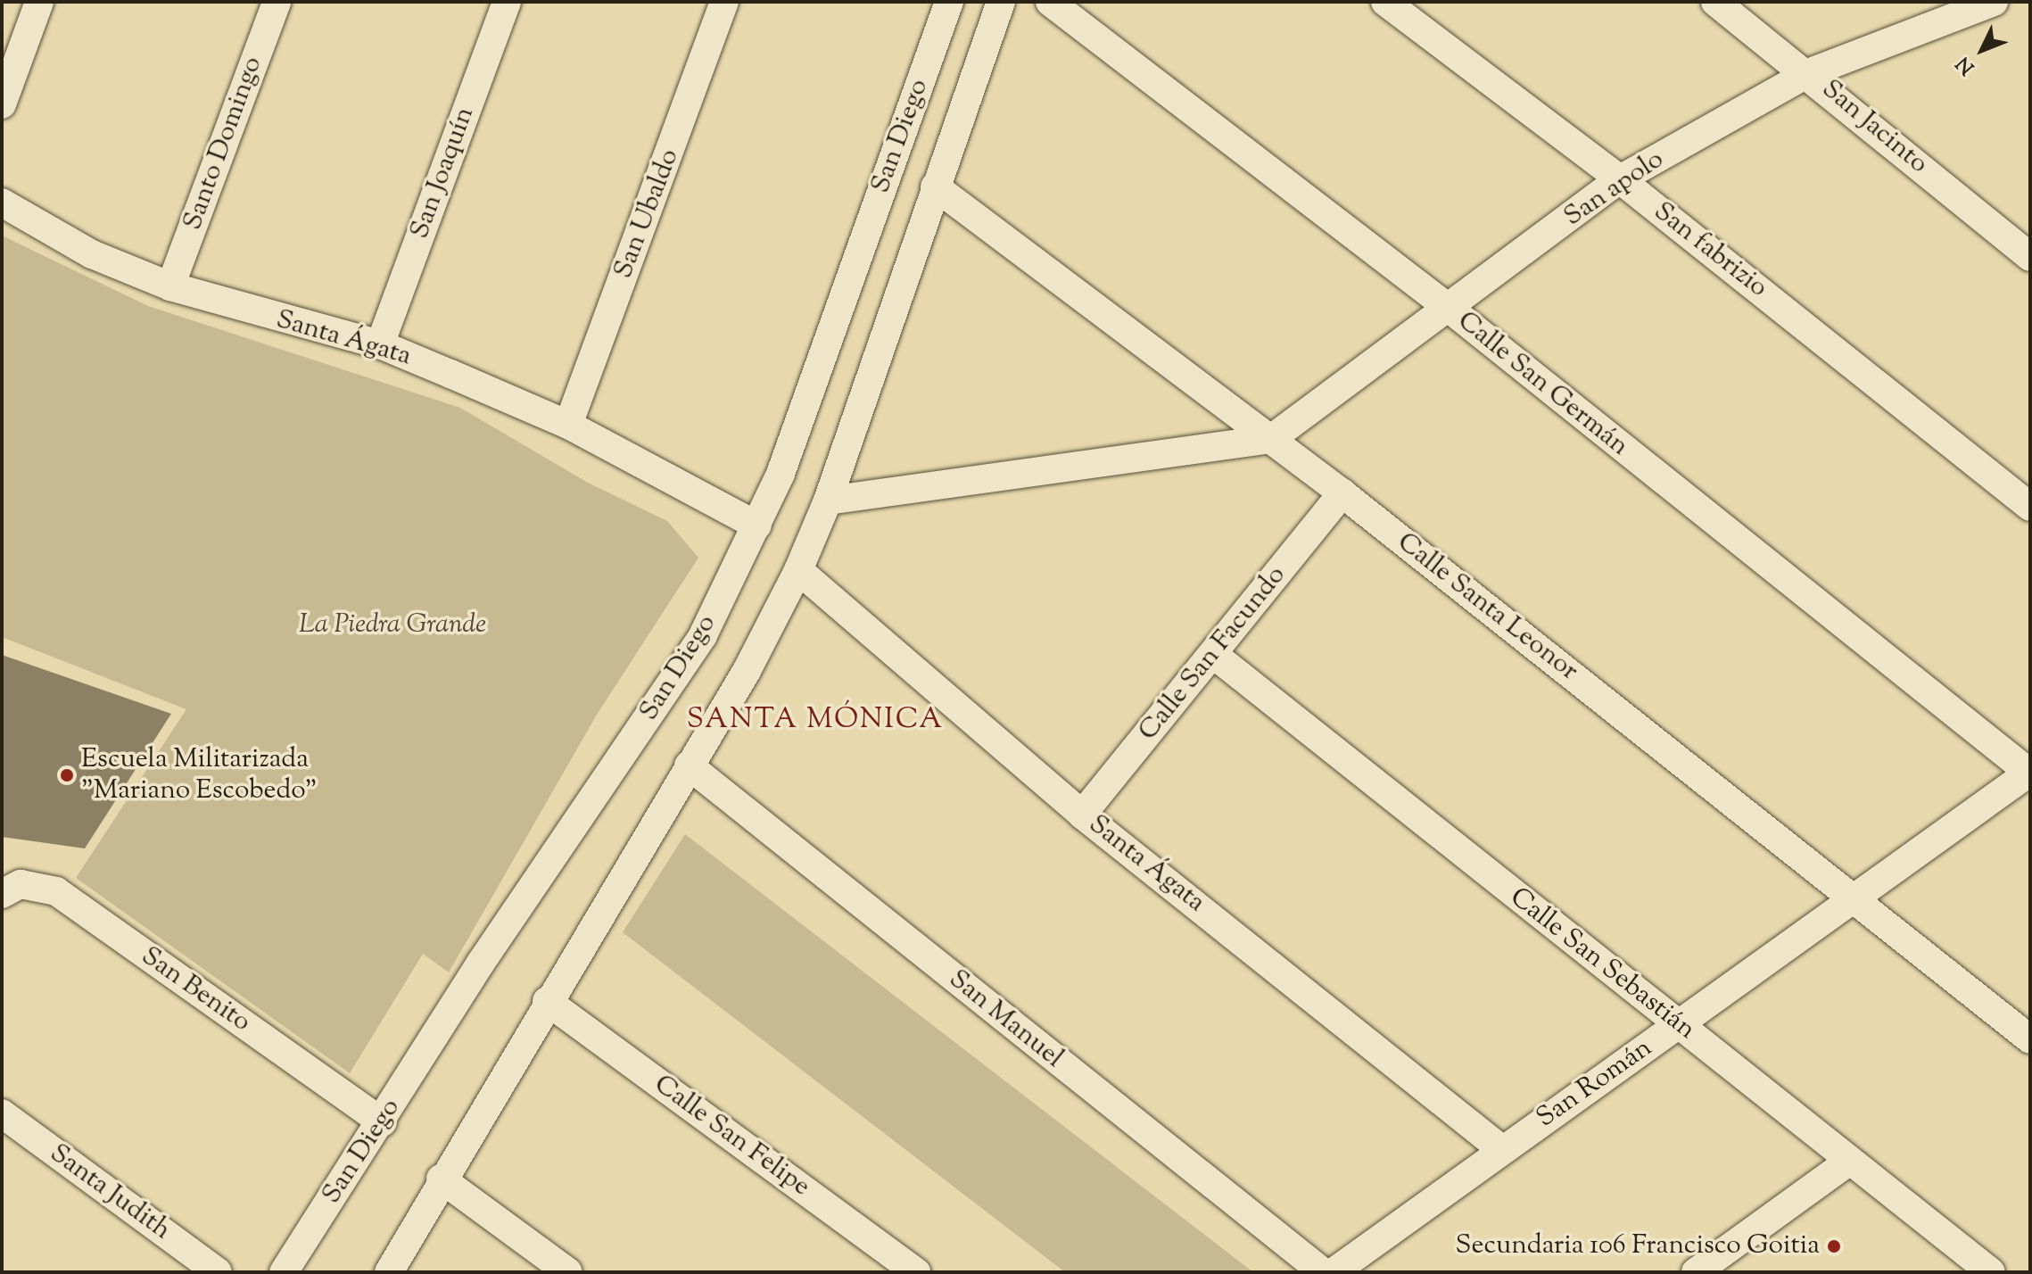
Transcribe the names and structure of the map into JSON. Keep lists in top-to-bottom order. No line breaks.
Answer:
{"streets":{"street":["San Jacinto","San Diego","Santo Domingo","San Joaquín","San apolo","San Ubaldo","San fabrizio","Santa Ágata","Calle San Germán","Calle Santa Leonor","Calle San Facundo","Calle San Sebastián","San Benito","San Manuel","San Román","Calle San Felipe","Santa Judith"]},"crossings":[["San Jacinto","San apolo"],["San Diego","Santa Ágata"],["San Diego","Calle Santa Leonor"],["San Diego","San Benito"],["San Diego","San Manuel"],["San Diego","Calle San Felipe"],["Santo Domingo","Santa Ágata"],["San Joaquín","Santa Ágata"],["San apolo","San fabrizio"],["San apolo","Calle San Germán"],["San apolo","Calle Santa Leonor"],["San Ubaldo","Santa Ágata"],["Santa Ágata","Calle San Facundo"],["Santa Ágata","San Román"],["Calle San Germán","San Román"],["Calle Santa Leonor","Calle San Facundo"],["Calle Santa Leonor","San Román"],["Calle San Facundo","Calle San Sebastián"],["Calle San Sebastián","San Román"]],"districts":["SANTA MÓNICA"],"parks":["La Piedra Grande"],"places":["Escuela Militarizada \"Mariano Escobedo\"","Secundaria 106 Francisco Goitia"],"north":"bottom left"}
